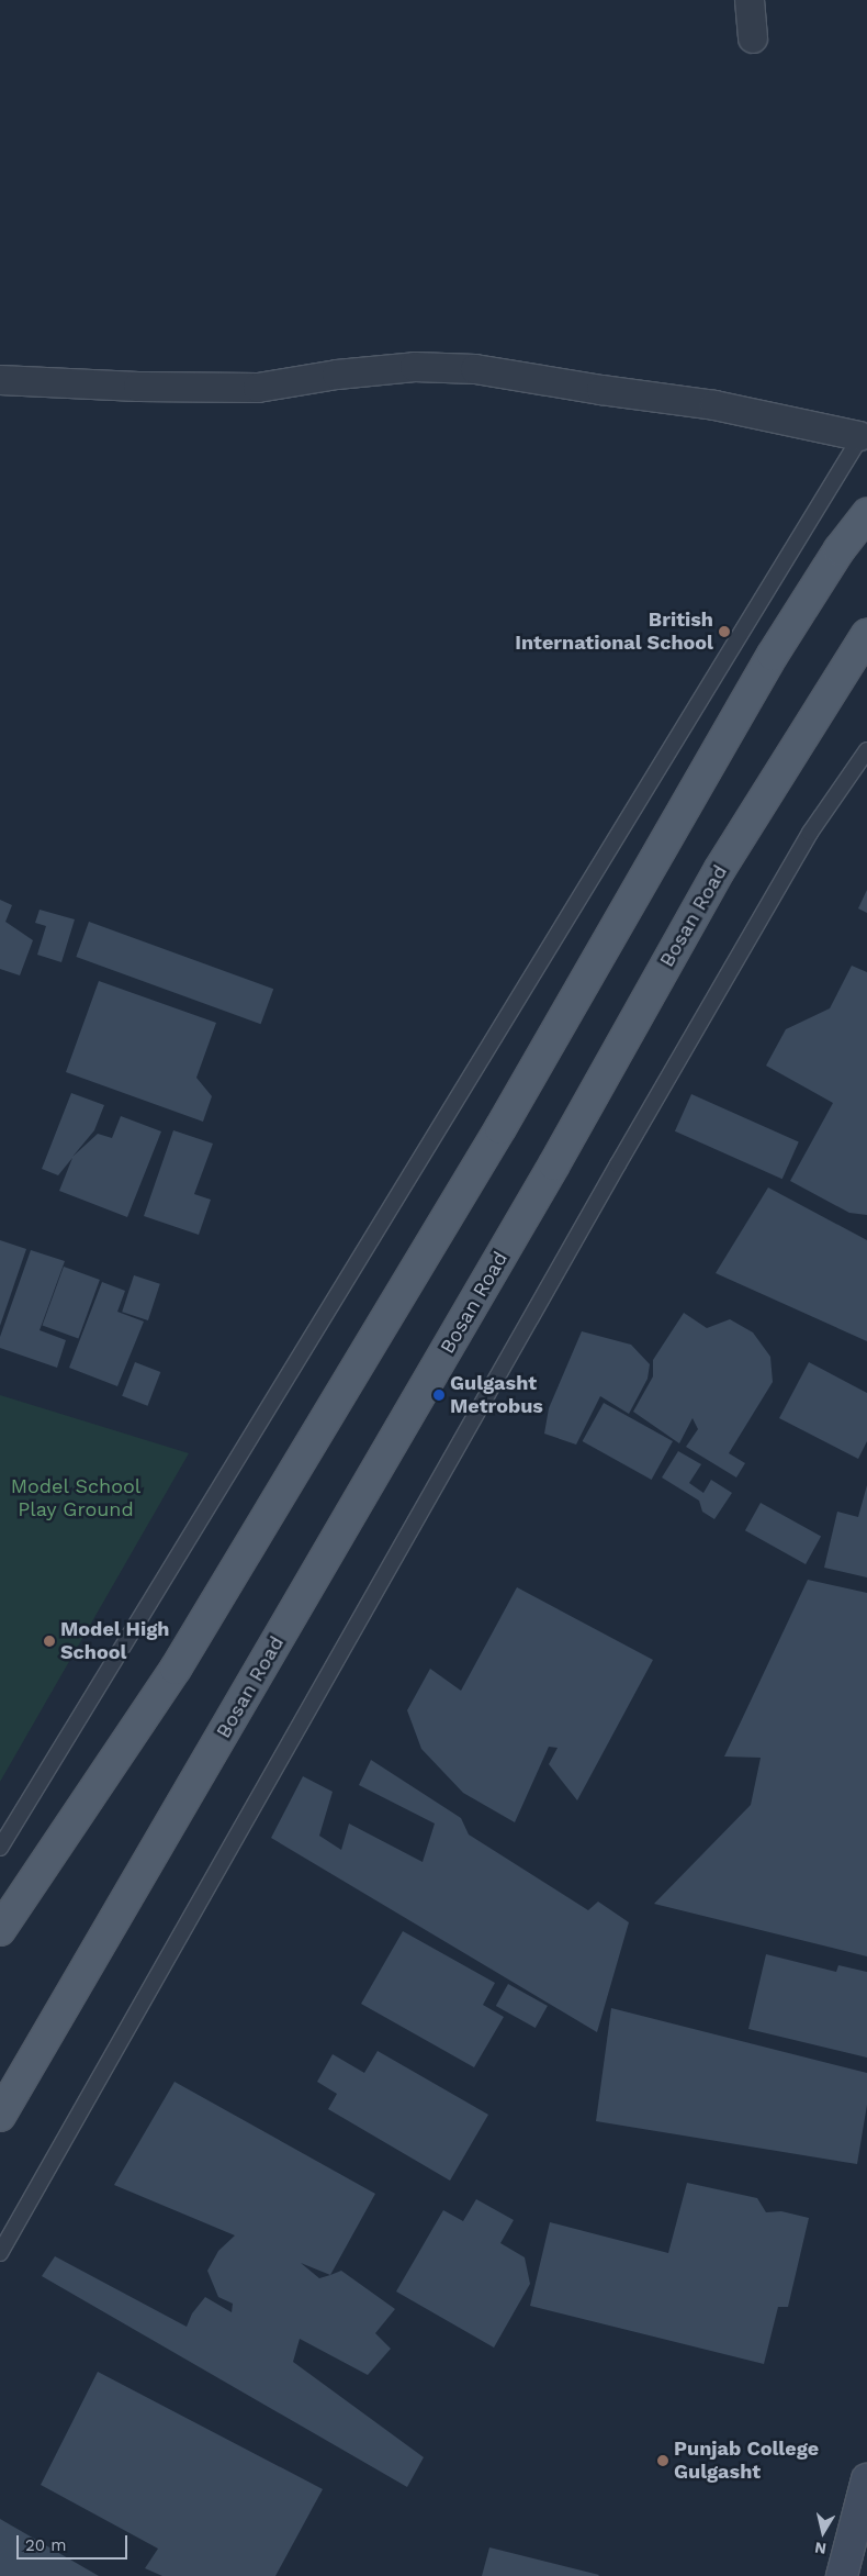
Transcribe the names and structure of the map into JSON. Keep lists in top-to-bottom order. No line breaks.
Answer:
{"streets":{"main road":["Bosan Road"]},"parks":["Model School Play Ground"],"places":["British International School","Gulgasht Metrobus","Model High School","Punjab College Gulgasht"],"scale_bar":"20 m","north":"bottom"}
